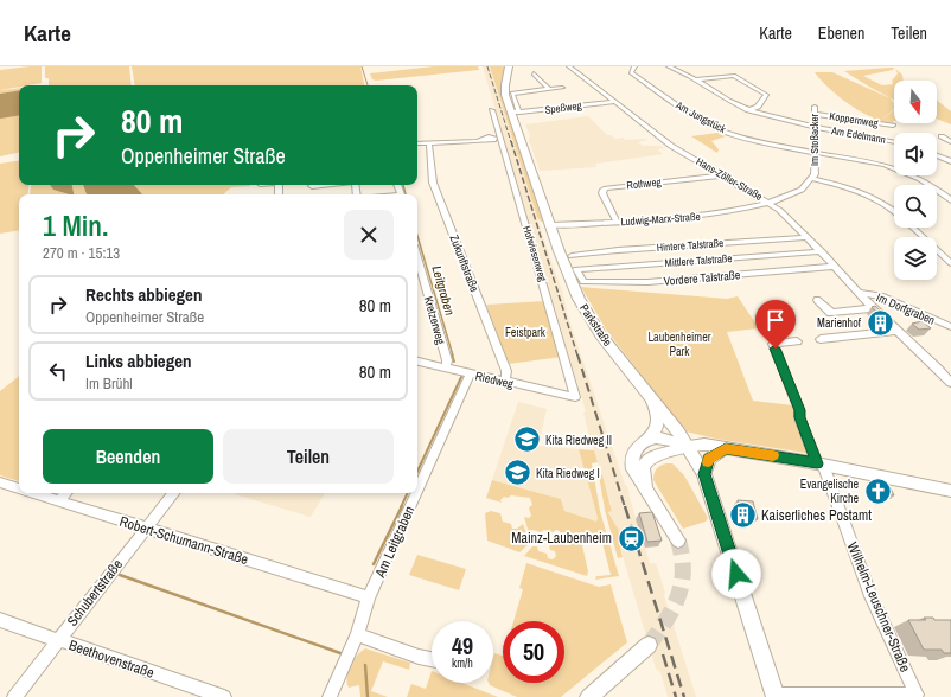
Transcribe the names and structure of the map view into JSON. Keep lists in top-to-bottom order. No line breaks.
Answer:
{"streets":{"main road":["Parkstraße"],"street":["Speßweg","Am Jungstück","Koppernweg","Am Edelmann","Im Stoßacker","Hans-Zöller-Straße","Rothweg","Ludwig-Marx-Straße","Hintere Talstraße","Hofwiesenweg","Mittlere Talstraße","Zukunftstraße","Vordere Talstraße","Im Dorfgraben","Kretzerweg","Riedweg","Robert-Schumann-Straße","Am Leitgraben","Schubertstraße","Wilhelm-Leuschner-Straße","Beethovenstraße"]},"crossings":[["Speßweg","Hans-Zöller-Straße"],["Speßweg","Parkstraße"],["Am Jungstück","Im Stoßacker"],["Koppernweg","Im Stoßacker"],["Am Edelmann","Im Stoßacker"],["Im Stoßacker","Hans-Zöller-Straße"],["Im Stoßacker","Ludwig-Marx-Straße"],["Hans-Zöller-Straße","Rothweg"],["Hans-Zöller-Straße","Ludwig-Marx-Straße"],["Hans-Zöller-Straße","Hintere Talstraße"],["Hans-Zöller-Straße","Mittlere Talstraße"],["Hans-Zöller-Straße","Vordere Talstraße"],["Hans-Zöller-Straße","Im Dorfgraben"],["Rothweg","Ludwig-Marx-Straße"],["Ludwig-Marx-Straße","Parkstraße"],["Hofwiesenweg","Riedweg"],["Mittlere Talstraße","Vordere Talstraße"],["Zukunftstraße","Riedweg"],["Kretzerweg","Riedweg"],["Parkstraße","Wilhelm-Leuschner-Straße"],["Riedweg","Am Leitgraben"],["Robert-Schumann-Straße","Am Leitgraben"],["Robert-Schumann-Straße","Schubertstraße"],["Schubertstraße","Beethovenstraße"]],"water":["Leitgraben"],"parks":["Feistpark","Laubenheimer Park"],"places":{"building":["Marienhof","Kaiserliches Postamt"],"school or university":["Kita Riedweg II","Kita Riedweg I"],"church":["Evangelische Kirche"],"station":["Mainz-Laubenheim"]},"north":"bottom","page":{"header":"Karte","nav":["Karte","Ebenen","Teilen"],"turn":["80 m","Oppenheimer Straße"],"heading":["1 Min.","270 m · 15:13"],"list":[{"name":"Rechts abbiegen","note":"Oppenheimer Straße","value":"80 m"},{"name":"Links abbiegen","note":"Im Brühl","value":"80 m"}],"buttons":["Beenden","Teilen"],"speed":"49 km/h","limit":"50"}}
